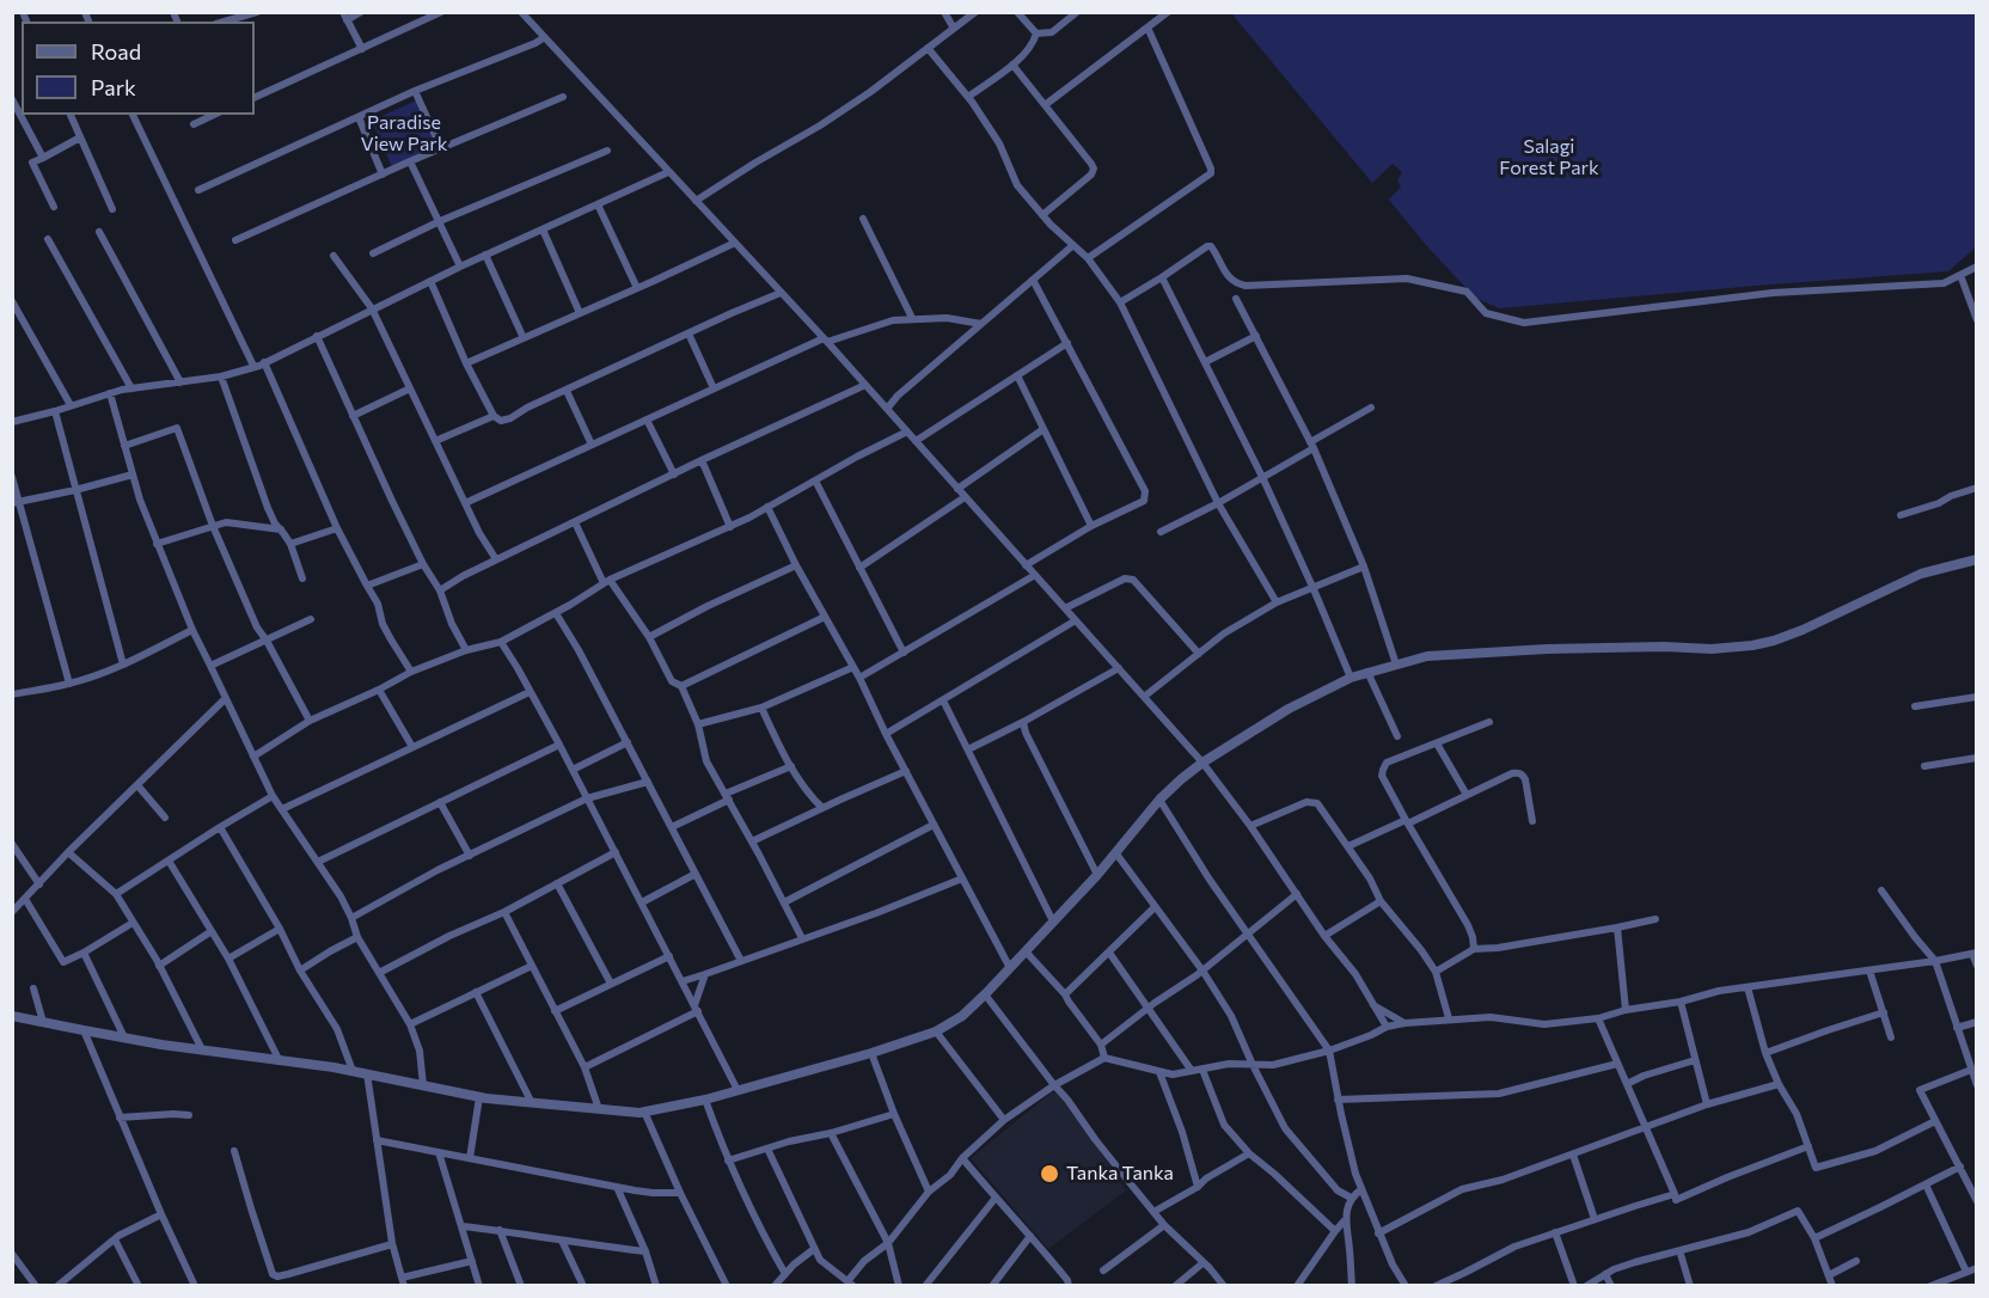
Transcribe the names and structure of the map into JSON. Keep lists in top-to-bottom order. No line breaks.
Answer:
{"parks":["Paradise View Park","Salagi Forest Park"],"places":["Tanka Tanka"],"legend":["Road","Park"]}
